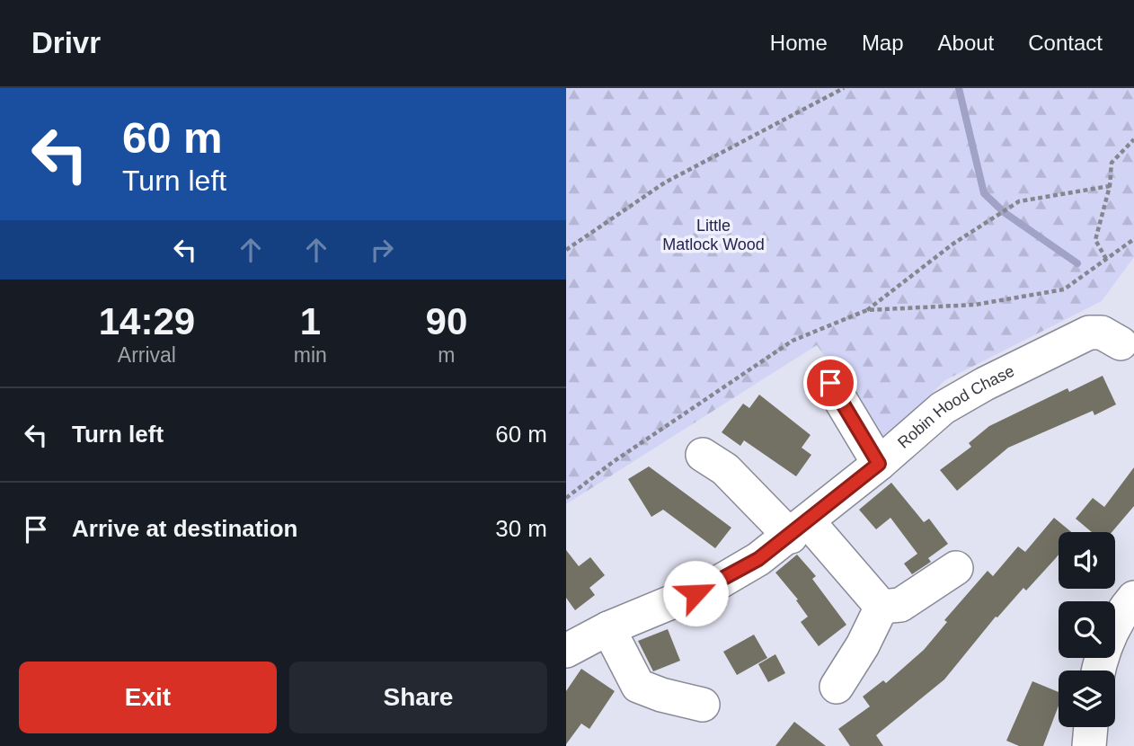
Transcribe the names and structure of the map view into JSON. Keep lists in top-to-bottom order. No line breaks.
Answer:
{"streets":{"street":["Robin Hood Chase"]},"parks":["Little Matlock Wood"],"page":{"header":"Drivr","nav":["Home","Map","About","Contact"],"turn":["60 m","Turn left"],"eta":["14:29","Arrival","1","min","90","m"],"list":[{"name":"Turn left","value":"60 m"},{"name":"Arrive at destination","value":"30 m"}],"buttons":["Exit","Share"]}}
